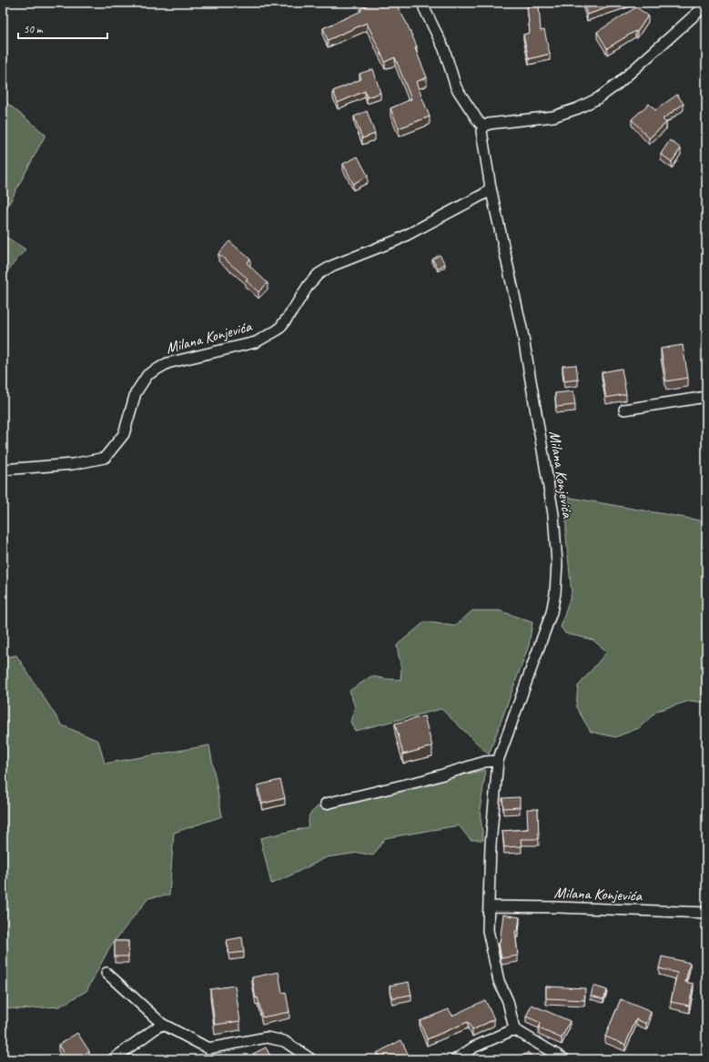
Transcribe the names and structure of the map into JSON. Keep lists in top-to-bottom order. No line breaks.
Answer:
{"streets":{"street":["Milana Konjevića"]},"scale_bar":"50 m"}
